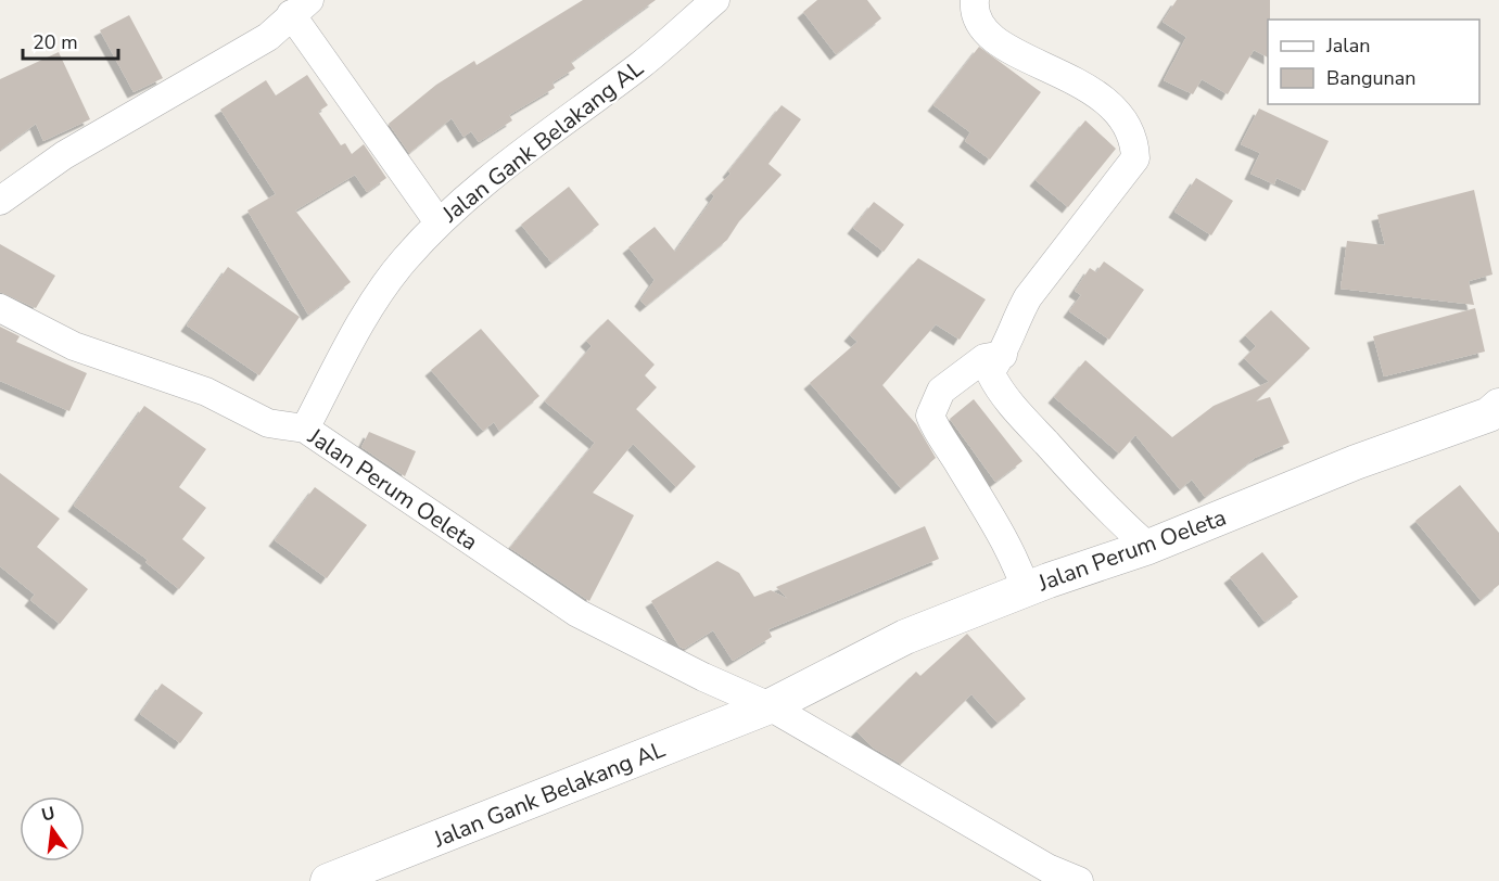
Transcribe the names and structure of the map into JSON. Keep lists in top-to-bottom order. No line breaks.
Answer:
{"streets":{"street":["Jalan Gank Belakang AL","Jalan Perum Oeleta"]},"crossings":[["Jalan Gank Belakang AL","Jalan Perum Oeleta"]],"legend":["Jalan","Bangunan"],"scale_bar":"20 m","north":"top"}
